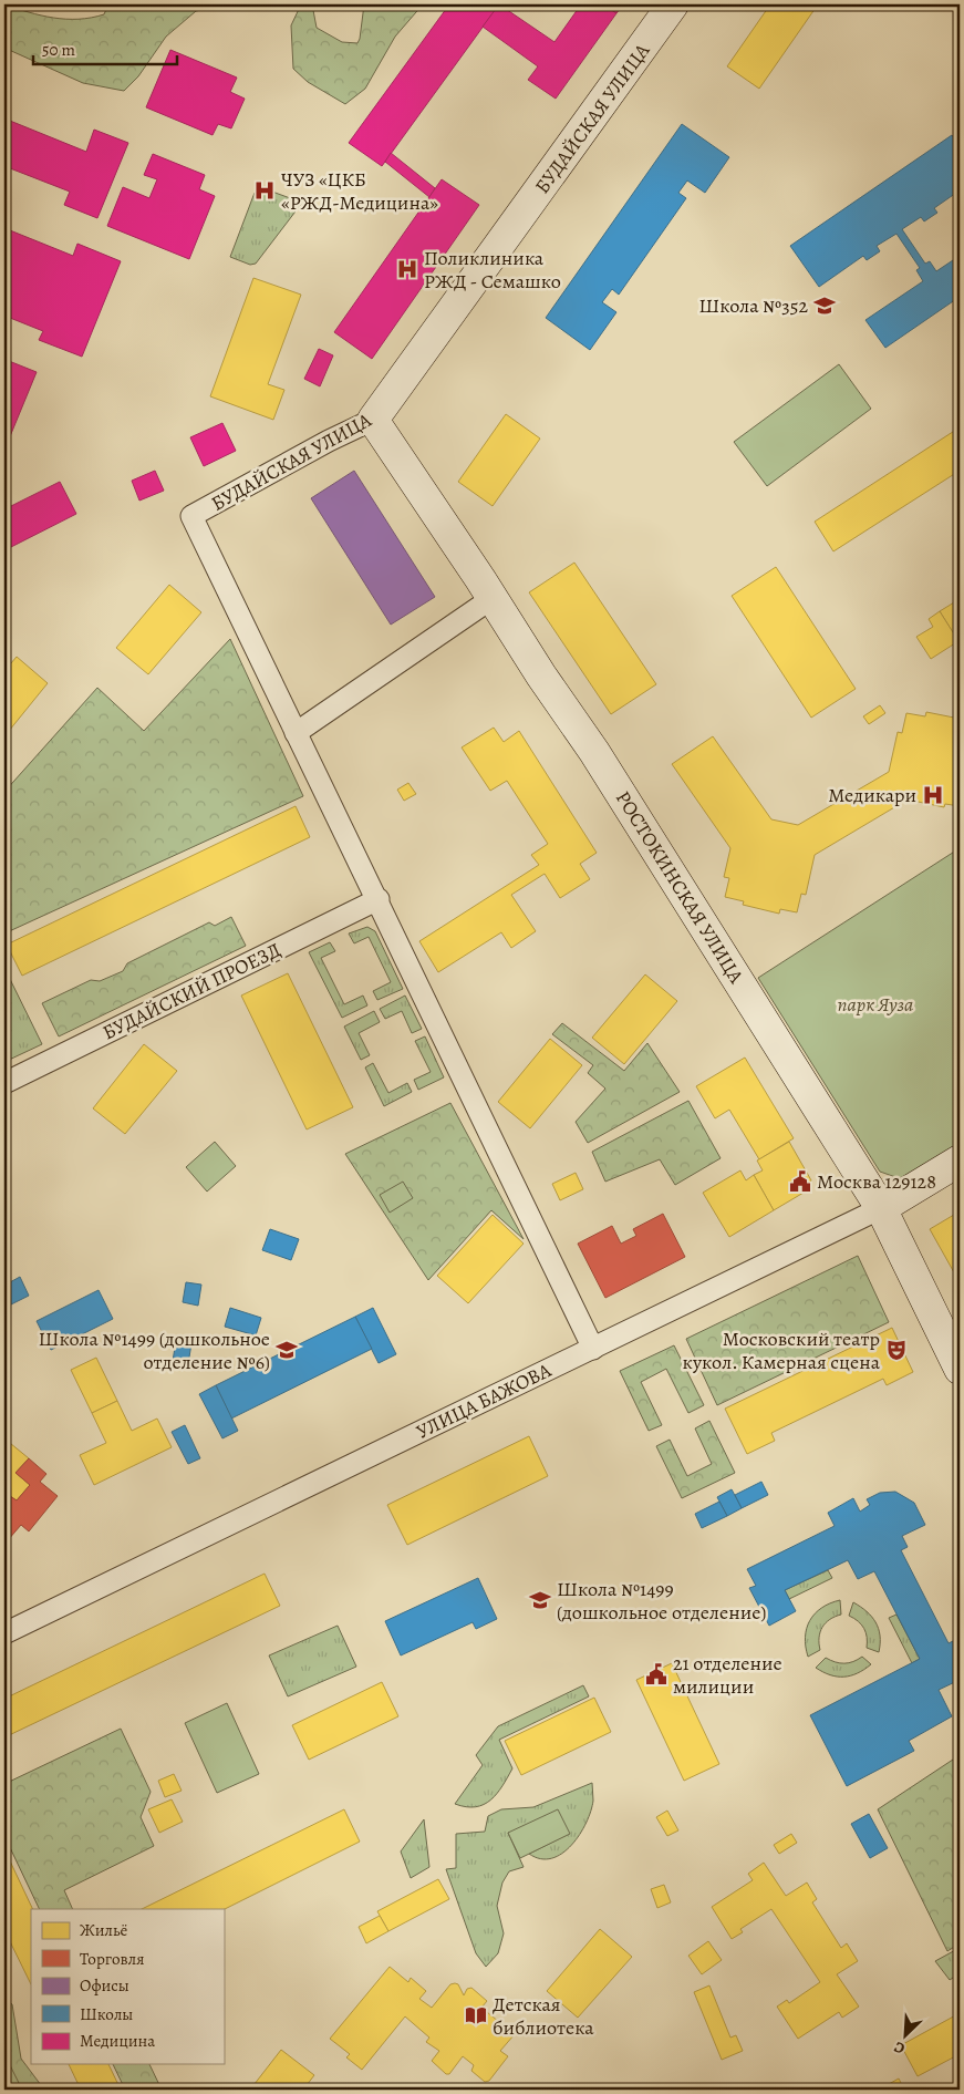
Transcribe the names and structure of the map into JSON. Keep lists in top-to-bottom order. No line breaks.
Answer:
{"streets":{"street":["БУДАЙСКАЯ УЛИЦА","РОСТОКИНСКАЯ УЛИЦА","БУДАЙСКИЙ ПРОЕЗД","УЛИЦА БАЖОВА"]},"crossings":[["БУДАЙСКАЯ УЛИЦА","РОСТОКИНСКАЯ УЛИЦА"],["БУДАЙСКАЯ УЛИЦА","БУДАЙСКИЙ ПРОЕЗД"],["БУДАЙСКАЯ УЛИЦА","УЛИЦА БАЖОВА"],["РОСТОКИНСКАЯ УЛИЦА","УЛИЦА БАЖОВА"]],"parks":["парк Яуза"],"places":{"hospital":["ЧУЗ «ЦКБ «РЖД-Медицина»","Поликлиника РЖД - Семашко","Медикари"],"school or university":["Школа №352","Школа №1499 (дошкольное отделение №6)","Школа №1499 (дошкольное отделение)"],"public building":["Москва 129128","21 отделение милиции"],"theatre":["Московский театр кукол. Камерная сцена"],"library":["Детская библиотека"]},"legend":["Жильё","Торговля","Офисы","Школы","Медицина"],"scale_bar":"50 m","north":"bottom left"}
